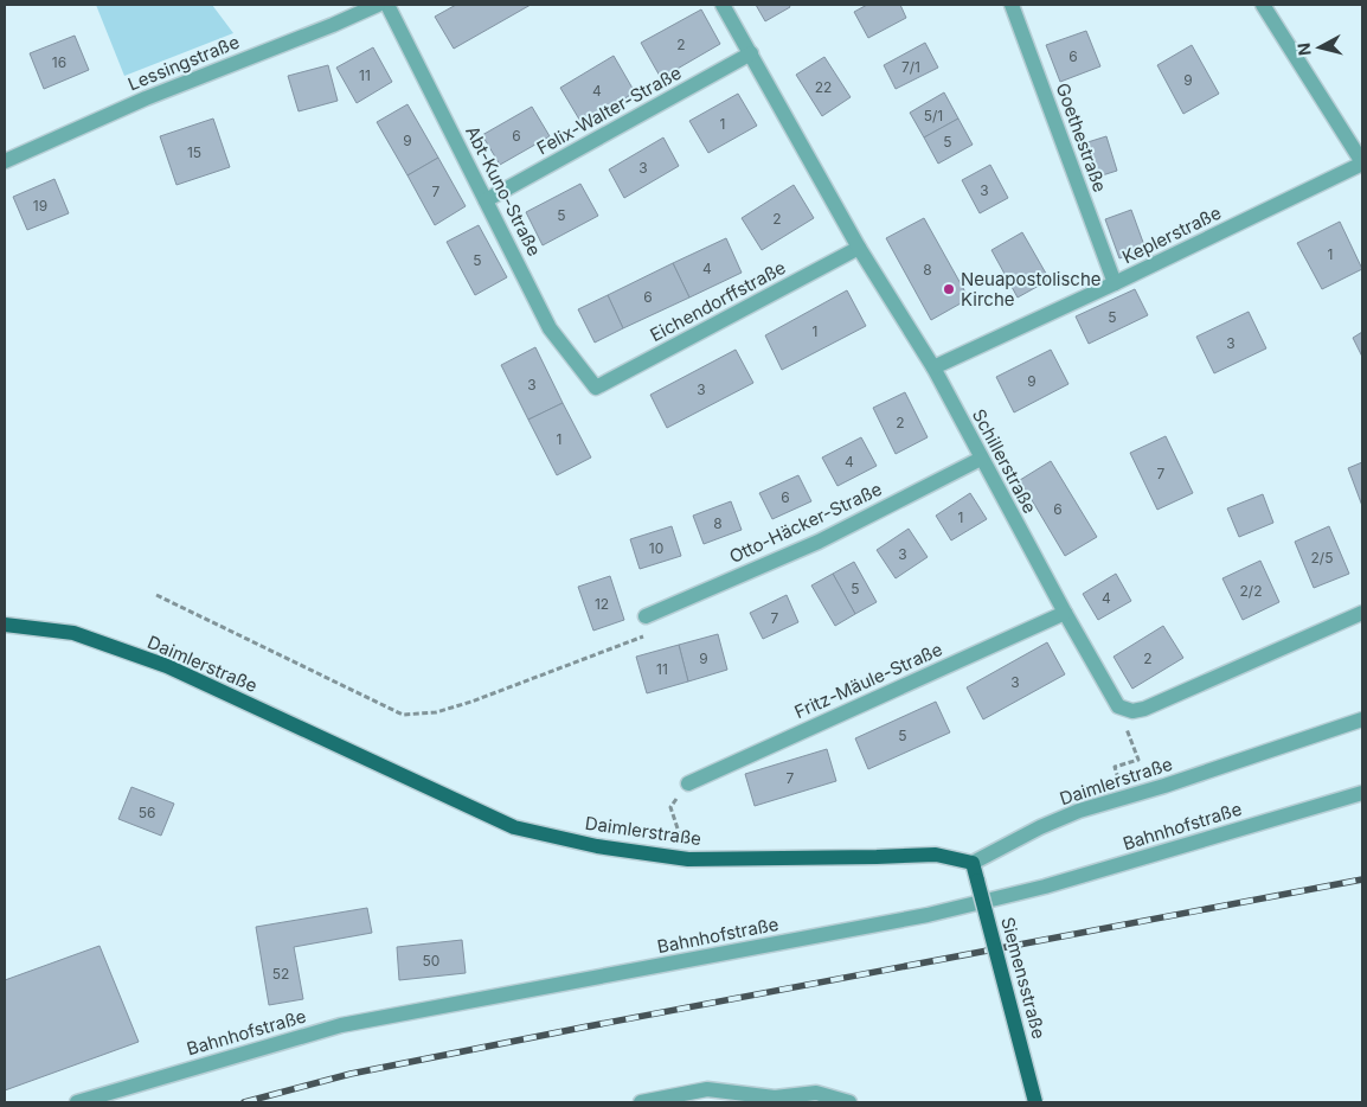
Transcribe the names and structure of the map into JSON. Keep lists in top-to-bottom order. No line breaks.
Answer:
{"streets":{"main road":["Daimlerstraße","Siemensstraße"],"street":["Lessingstraße","Felix-Walter-Straße","Goethestraße","Abt-Kuno-Straße","Keplerstraße","Eichendorffstraße","Schillerstraße","Otto-Häcker-Straße","Fritz-Mäule-Straße","Bahnhofstraße"]},"crossings":[["Felix-Walter-Straße","Abt-Kuno-Straße"],["Felix-Walter-Straße","Schillerstraße"],["Goethestraße","Keplerstraße"],["Abt-Kuno-Straße","Eichendorffstraße"],["Keplerstraße","Schillerstraße"],["Eichendorffstraße","Schillerstraße"],["Schillerstraße","Otto-Häcker-Straße"],["Schillerstraße","Fritz-Mäule-Straße"],["Daimlerstraße","Siemensstraße"]],"places":["Neuapostolische Kirche"],"house_numbers":["2","6","16","7/1","11","9","22","4","5/1","1","6","9","5","15","3","3","7","19","5","2","1","5","4","8","6","5","1","3","9","3","3","2","1","4","7","6","6","1","8","10","3","2/5","5","2/2","4","12","7","9","2","11","3","5","7","56","50","52"],"north":"left"}
